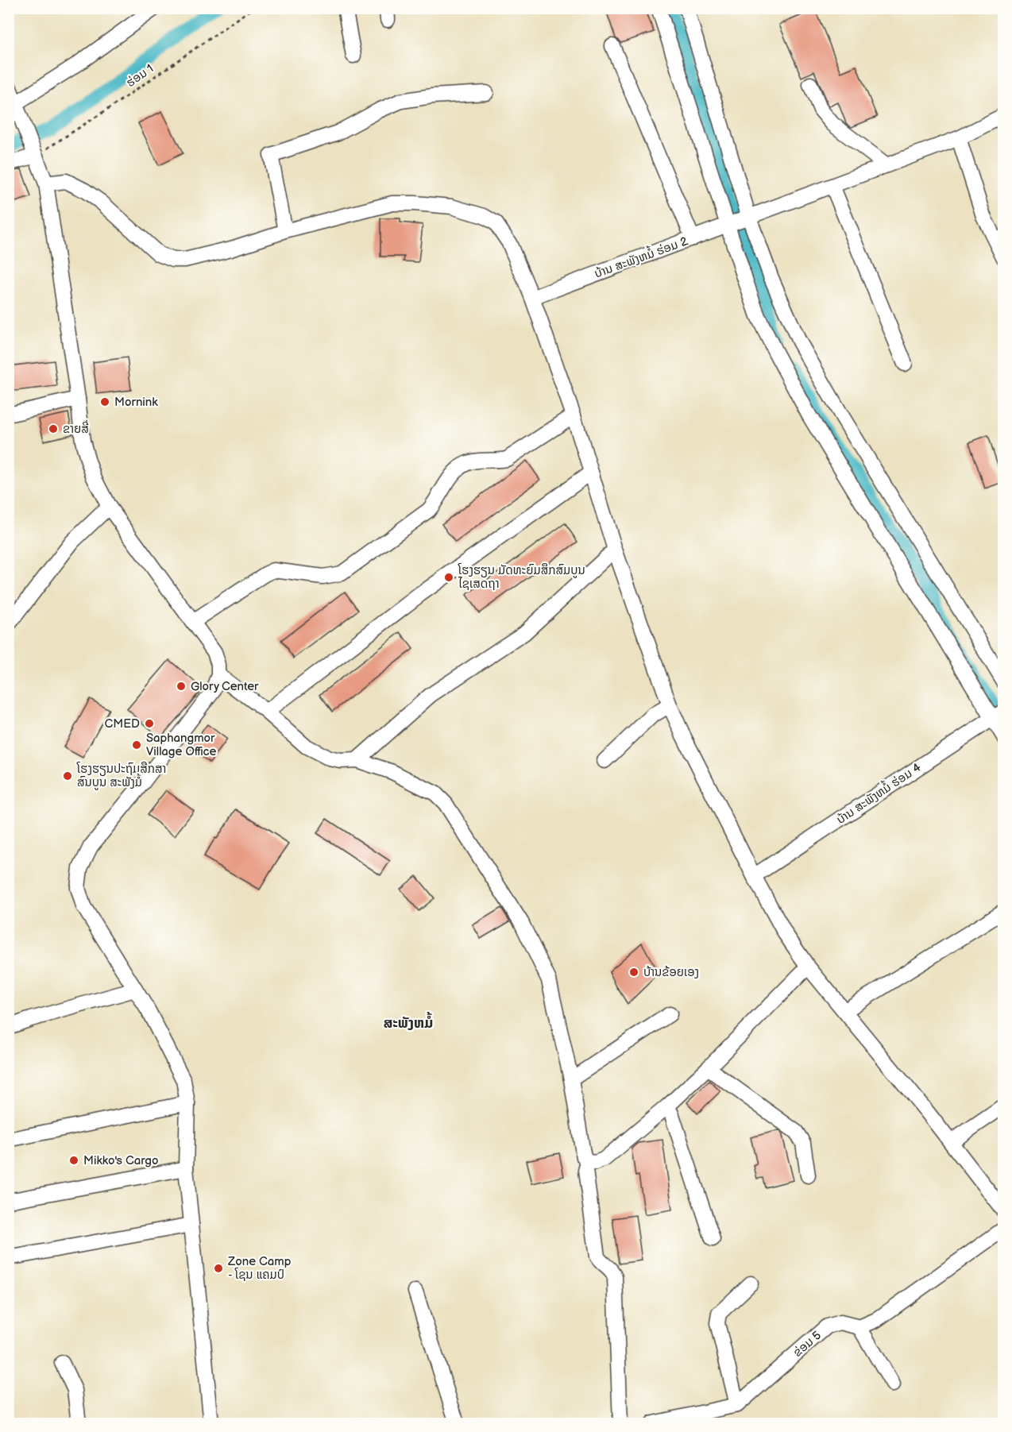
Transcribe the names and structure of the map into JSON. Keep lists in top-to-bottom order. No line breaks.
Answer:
{"streets":{"street":["ບ້ານ ສະພັງຫມໍ້ ຮ່ອມ 2","ບ້ານ ສະພັງຫມໍ້ ຮ່ອມ 4","ຂ່ອມ 5"],"path":["ຮ່ອມ 1"]},"districts":["ສະພັງຫມໍ້"],"places":["Mornink","ຂາຍສີ່","ໂຮງຮຽນ ມັດທະຍົມສຶກສົມບູນ ໄຊເສດຖາ","Glory Center","CMED","Saphangmor Village Office","ໂຮງຮຽນປະຖົມສືກສາ ສົນບູນ ສະພັງມໍ້","ບ້ານຂ້ອຍເອງ","Mikko's Cargo","Zone Camp - ໂຊນ ແຄມປ໌"]}
